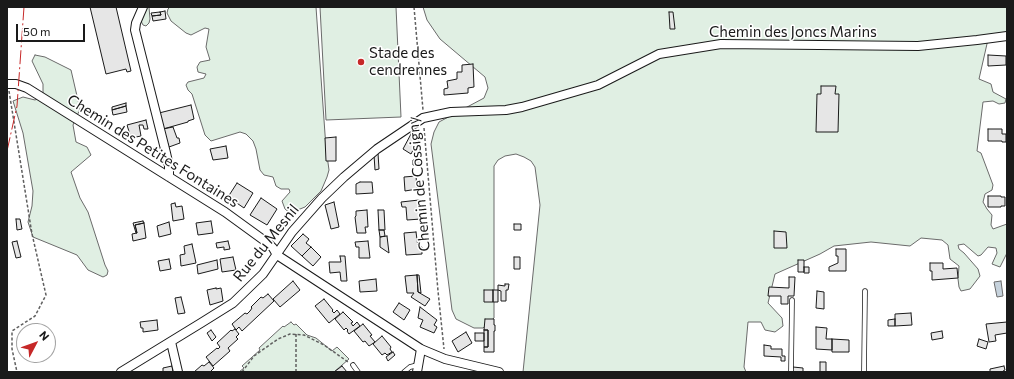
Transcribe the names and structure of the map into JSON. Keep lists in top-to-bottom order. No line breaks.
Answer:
{"streets":{"street":["Chemin des Joncs Marins","Chemin des Petites Fontaines","Rue du Mesnil"],"path":["Chemin de Cossigny"]},"crossings":[["Chemin des Joncs Marins","Chemin de Cossigny"],["Chemin des Joncs Marins","Rue du Mesnil"],["Chemin des Petites Fontaines","Rue du Mesnil"],["Chemin de Cossigny","Rue du Mesnil"]],"places":["Stade des cendrennes"],"scale_bar":"50 m","north":"top right"}
